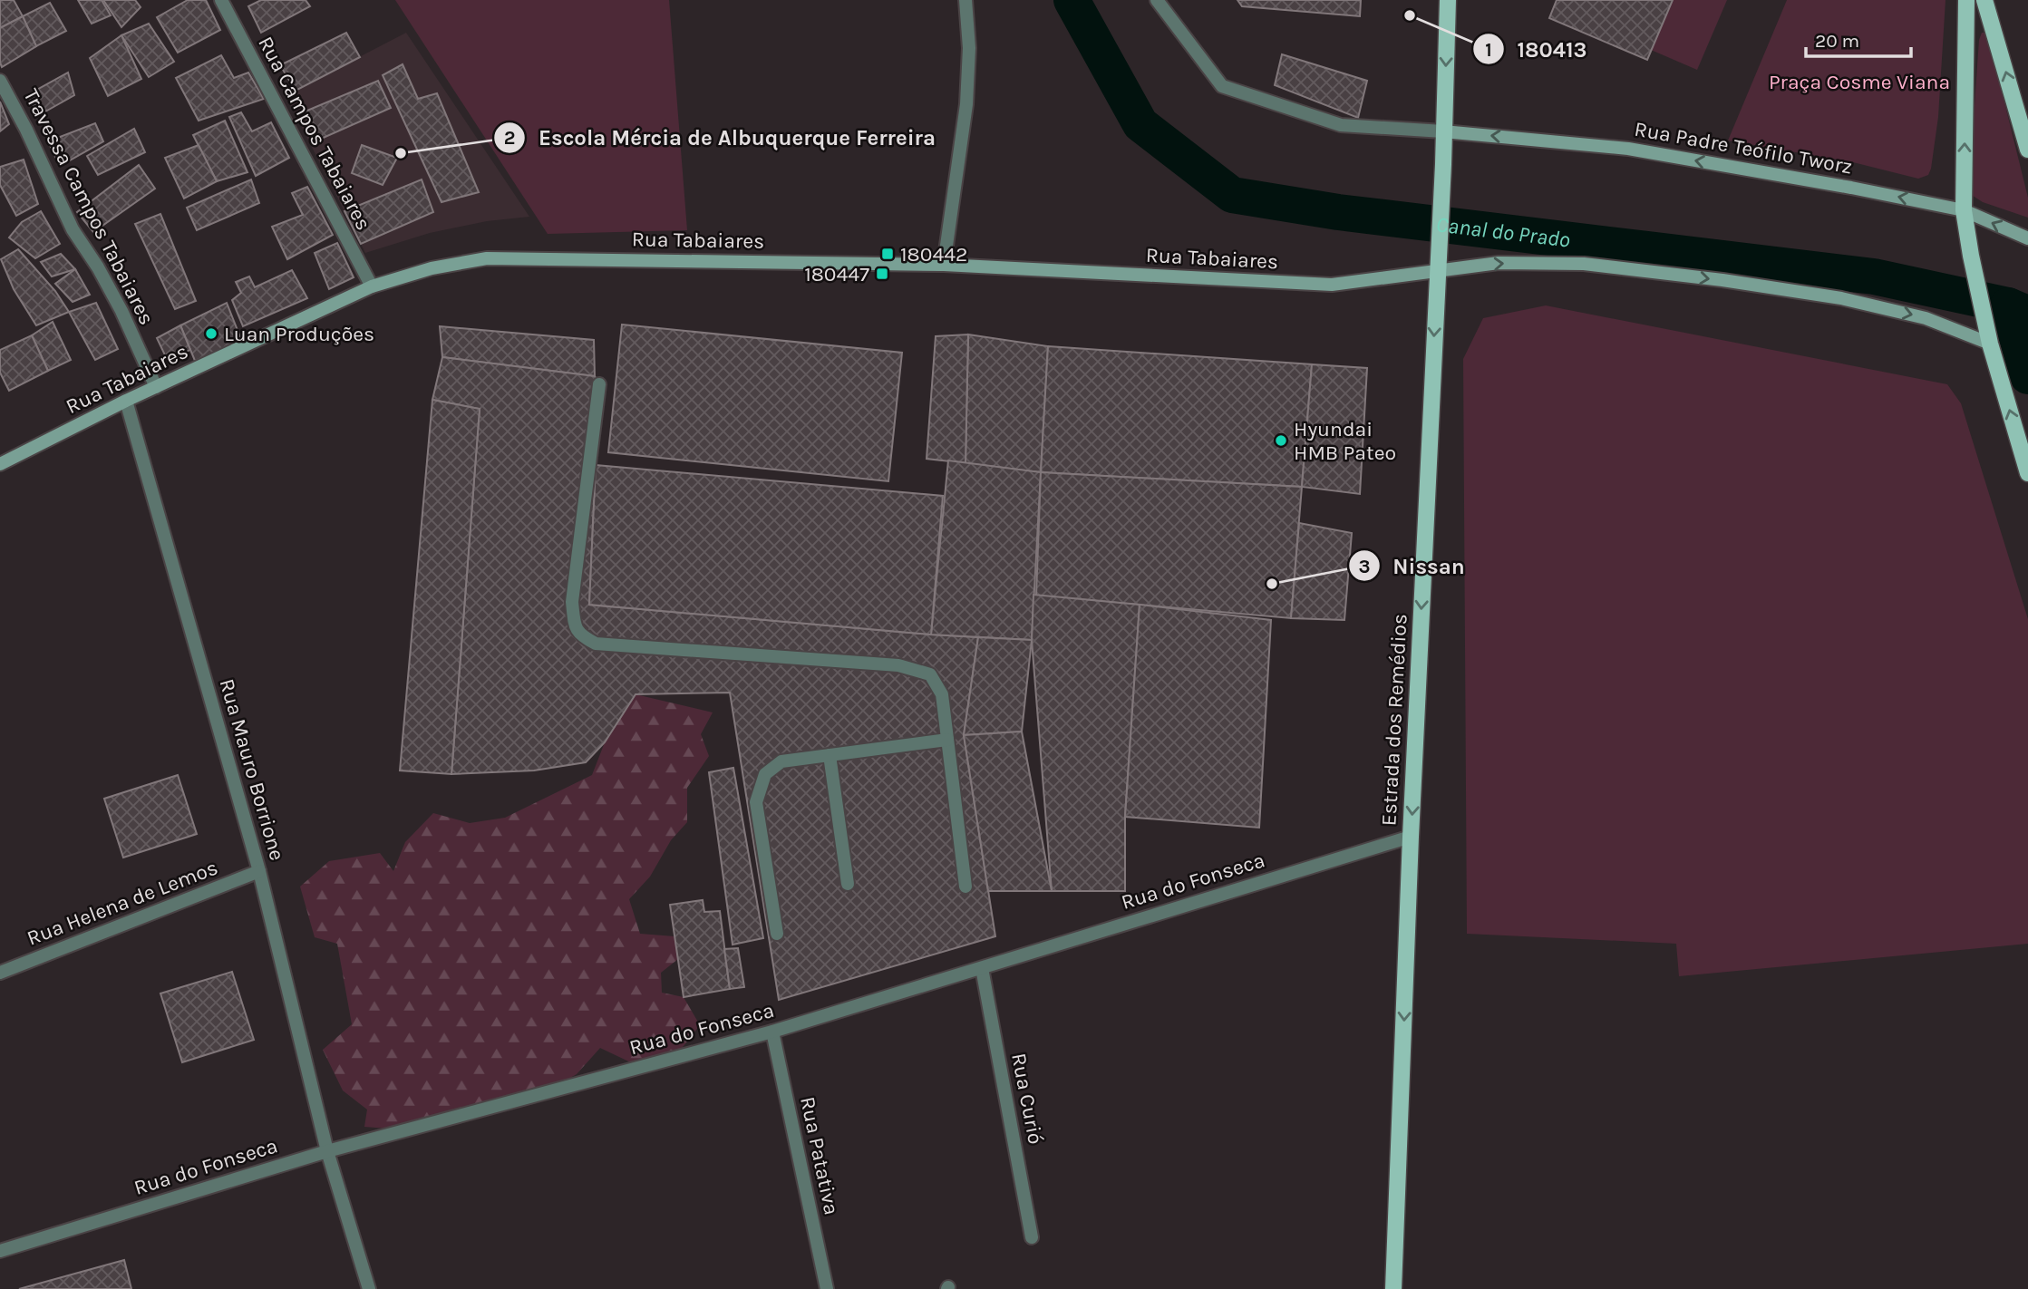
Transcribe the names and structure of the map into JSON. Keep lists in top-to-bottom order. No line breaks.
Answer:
{"streets":{"main road":["Rua Padre Teófilo Tworz","Rua Tabaiares","Estrada dos Remédios"],"street":["Rua Campos Tabaiares","Travessa Campos Tabaiares","Rua Mauro Borrione","Rua do Fonseca","Rua Helena de Lemos","Rua Curió","Rua Patativa"]},"crossings":[["Rua Campos Tabaiares","Rua Tabaiares"],["Rua Padre Teófilo Tworz","Estrada dos Remédios"],["Travessa Campos Tabaiares","Rua Tabaiares"],["Rua Tabaiares","Estrada dos Remédios"],["Rua Tabaiares","Rua Mauro Borrione"],["Estrada dos Remédios","Rua do Fonseca"],["Rua Mauro Borrione","Rua do Fonseca"],["Rua Mauro Borrione","Rua Helena de Lemos"],["Rua do Fonseca","Rua Curió"],["Rua do Fonseca","Rua Patativa"]],"one_way":["Estrada dos Remédios"],"water":["Canal do Prado"],"parks":["Praça Cosme Viana"],"places":{"other":["180413","Escola Mércia de Albuquerque Ferreira","Luan Produções","Hyundai HMB Pateo","Nissan"],"transit":["180442","180447"]},"scale_bar":"20 m"}
